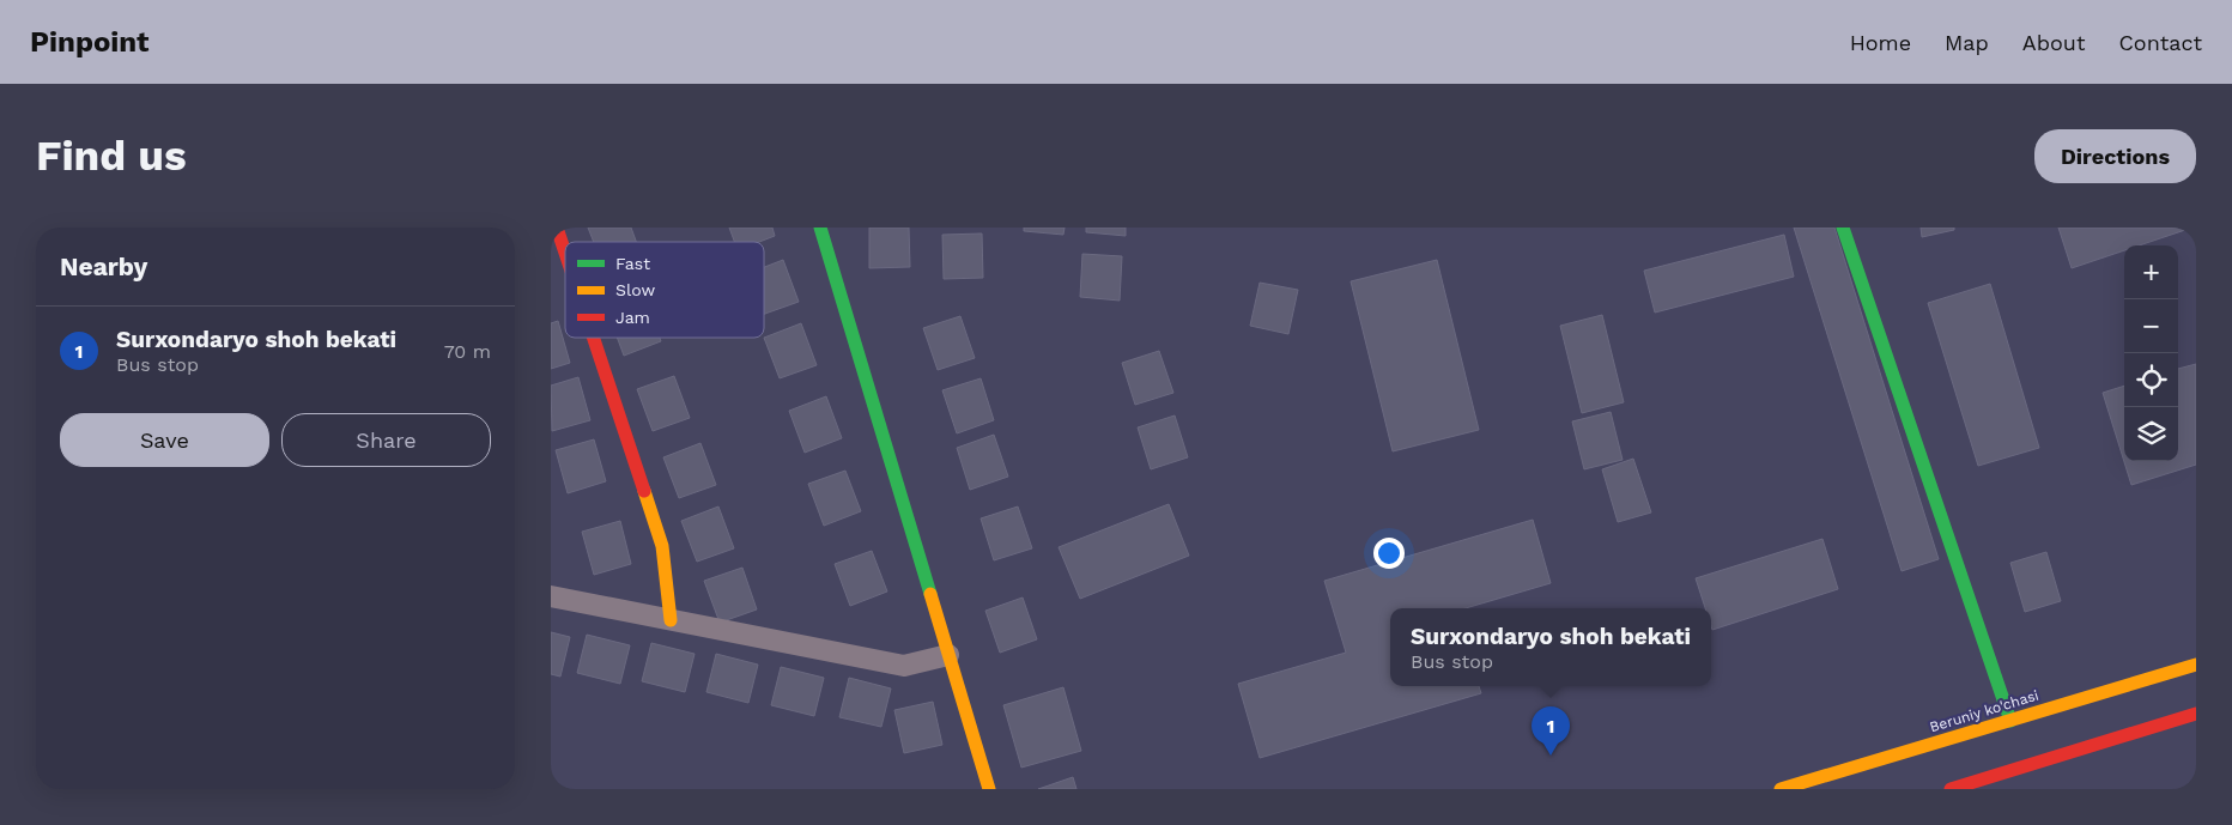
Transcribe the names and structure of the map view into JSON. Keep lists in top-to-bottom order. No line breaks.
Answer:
{"streets":{"street":["Beruniy ko'chasi"]},"legend":["Fast","Slow","Jam"],"page":{"header":"Pinpoint","nav":["Home","Map","About","Contact"],"buttons":["Directions",["Save","Share"]],"title":"Find us","heading":"Nearby","map_buttons":["+","−"],"list":[{"mark":"1","name":"Surxondaryo shoh bekati","note":"Bus stop","value":"70 m"}],"popup":["Surxondaryo shoh bekati","Bus stop"],"pins":"1"}}
